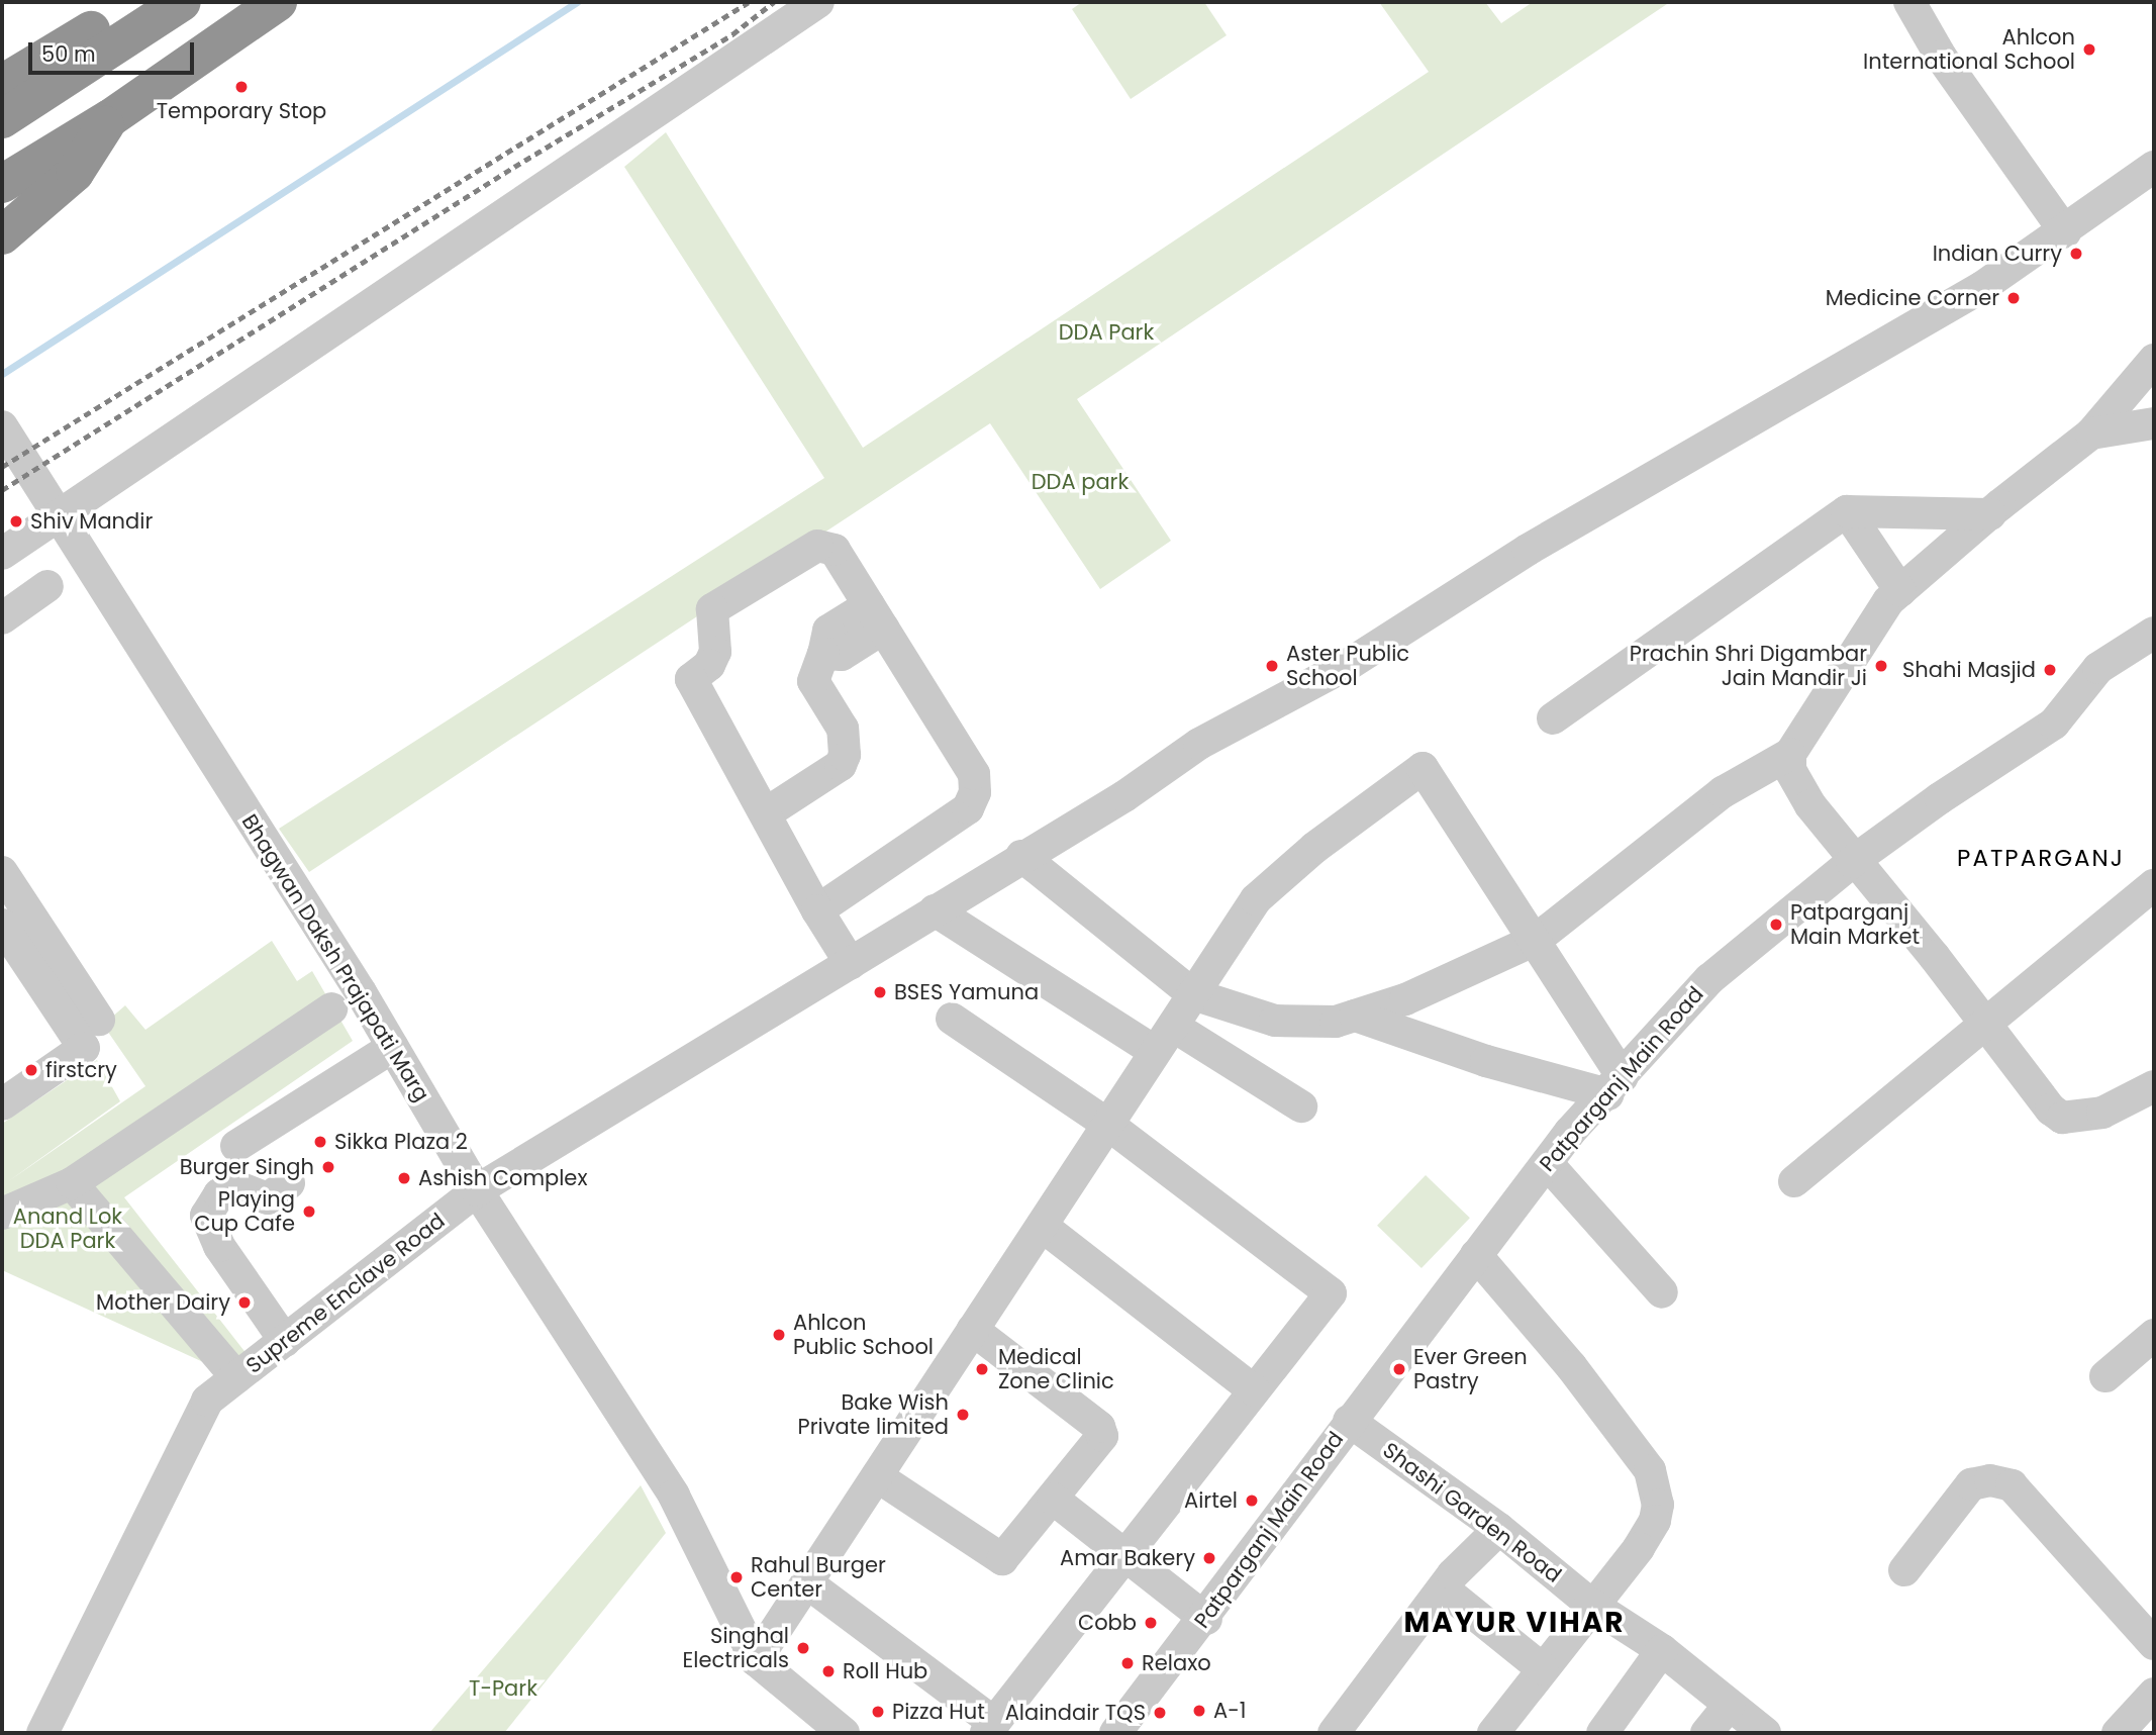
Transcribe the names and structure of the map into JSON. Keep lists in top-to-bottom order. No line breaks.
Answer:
{"streets":{"street":["Bhagwan Daksh Prajapati Marg","Patparganj Main Road","Supreme Enclave Road","Shashi Garden Road"]},"crossings":[["Bhagwan Daksh Prajapati Marg","Supreme Enclave Road"],["Patparganj Main Road","Shashi Garden Road"]],"districts":["PATPARGANJ","MAYUR VIHAR"],"parks":["DDA Park","DDA park","Anand Lok DDA Park","T-Park"],"places":["Ahlcon International School","Temporary Stop","Indian Curry","Medicine Corner","Shiv Mandir","Aster Public School","Prachin Shri Digambar Jain Mandir Ji","Shahi Masjid","Patparganj Main Market","BSES Yamuna","firstcry","Sikka Plaza 2","Burger Singh","Ashish Complex","Playing Cup Cafe","Mother Dairy","Ahlcon Public School","Medical Zone Clinic","Ever Green Pastry","Bake Wish Private limited","Airtel","Amar Bakery","Rahul Burger Center","Cobb","Singhal Electricals","Relaxo","Roll Hub","A-1","Pizza Hut","Alaindair TQS"],"scale_bar":"50 m"}
